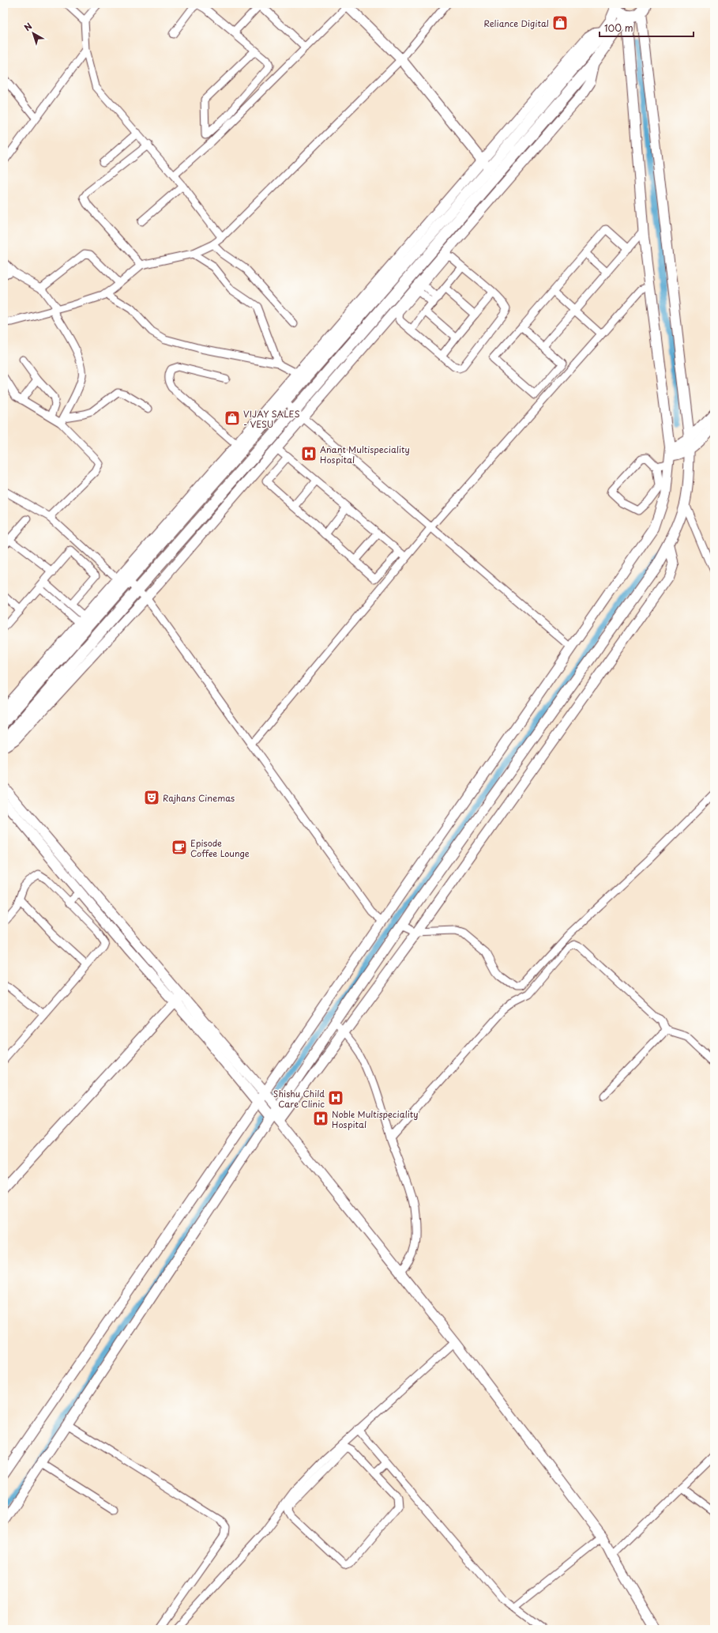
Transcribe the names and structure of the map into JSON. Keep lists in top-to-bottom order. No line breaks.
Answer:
{"places":{"shop":["Reliance Digital","VIJAY SALES - VESU"],"hospital":["Anant Multispeciality Hospital","Shishu Child Care Clinic","Noble Multispeciality Hospital"],"theatre":["Rajhans Cinemas"],"cafe":["Episode Coffee Lounge"]},"scale_bar":"100 m","north":"top left"}
